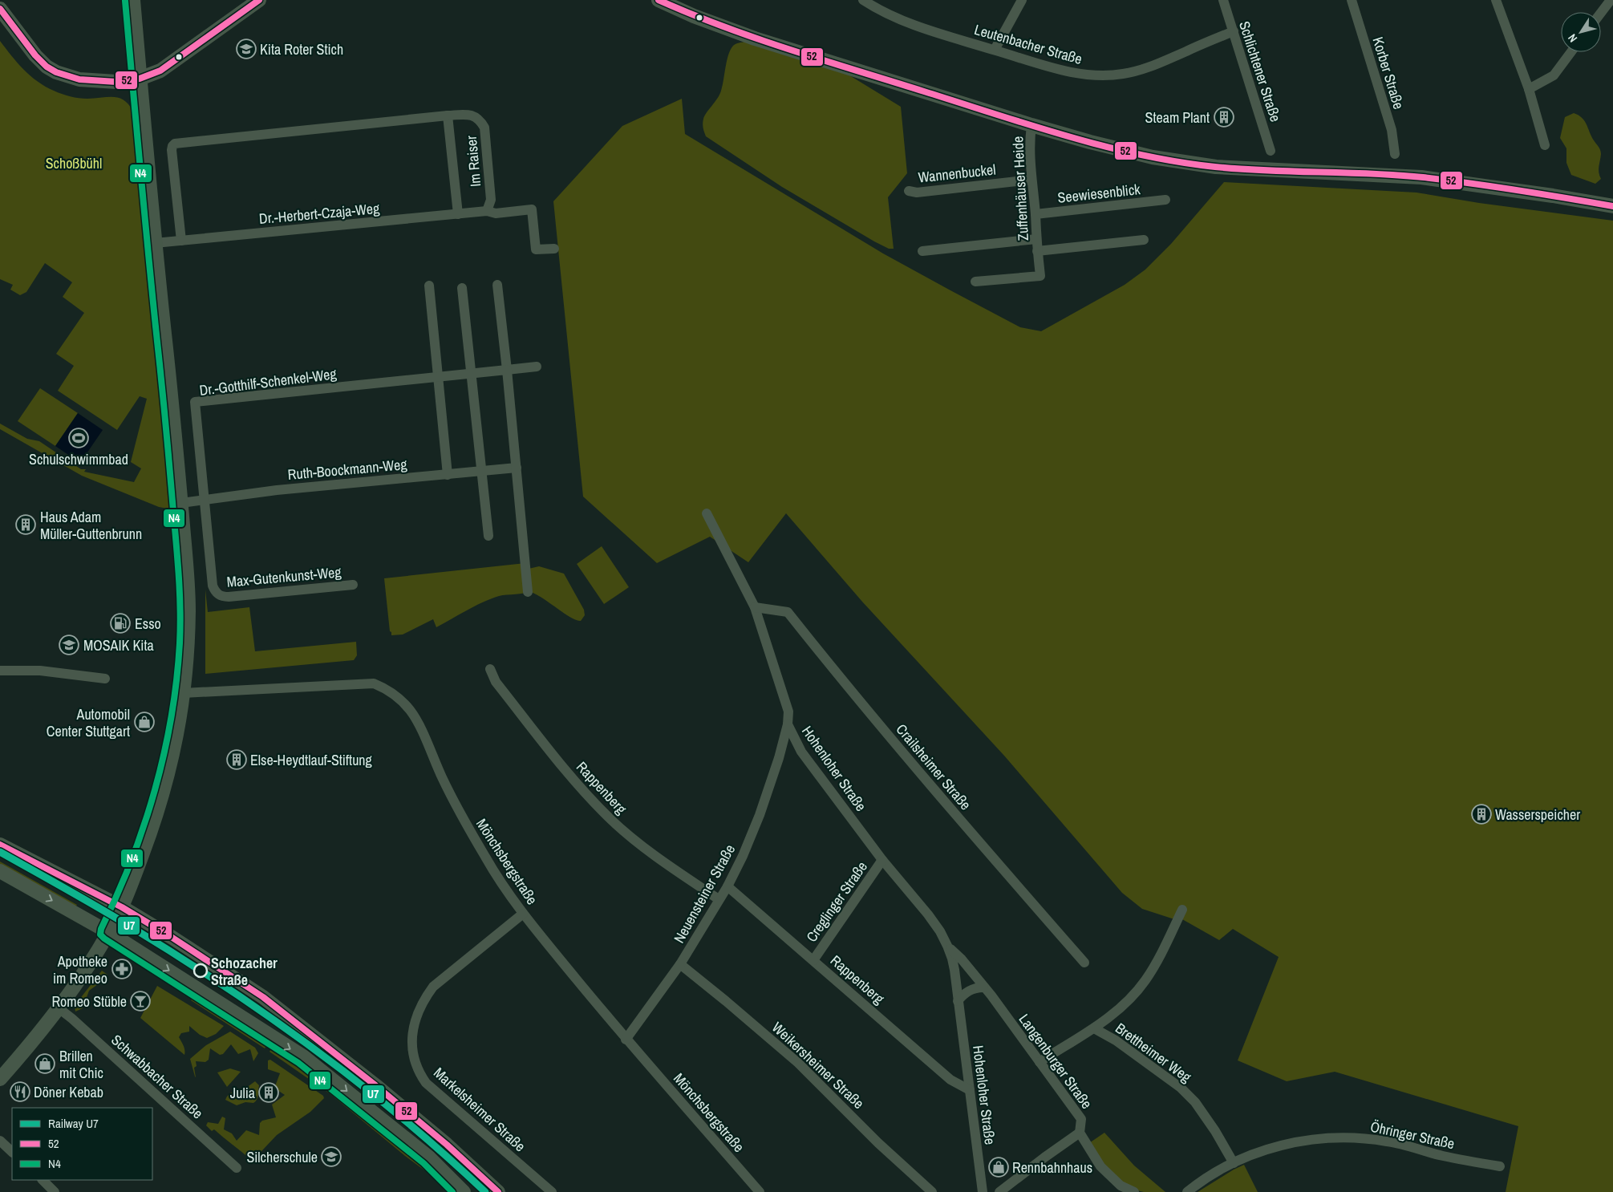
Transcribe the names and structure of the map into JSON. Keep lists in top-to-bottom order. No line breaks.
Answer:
{"streets":{"street":["Leutenbacher Straße","Schlichtener Straße","Korber Straße","Im Raiser","Wannenbuckel","Zuffenhäuser Heide","Seewiesenblick","Dr.-Herbert-Czaja-Weg","Dr.-Gotthilf-Schenkel-Weg","Ruth-Boockmann-Weg","Max-Gutenkunst-Weg","Crailsheimer Straße","Hohenloher Straße","Rappenberg","Mönchsbergstraße","Neuensteiner Straße","Creglinger Straße","Brettheimer Weg","Langenburger Straße","Weikersheimer Straße","Schwabbacher Straße","Markelsheimer Straße","Öhringer Straße"]},"crossings":[["Leutenbacher Straße","Schlichtener Straße"],["Im Raiser","Dr.-Herbert-Czaja-Weg"],["Wannenbuckel","Zuffenhäuser Heide"],["Zuffenhäuser Heide","Seewiesenblick"],["Dr.-Gotthilf-Schenkel-Weg","Ruth-Boockmann-Weg"],["Dr.-Gotthilf-Schenkel-Weg","Max-Gutenkunst-Weg"],["Ruth-Boockmann-Weg","Max-Gutenkunst-Weg"],["Crailsheimer Straße","Hohenloher Straße"],["Hohenloher Straße","Rappenberg"],["Hohenloher Straße","Neuensteiner Straße"],["Hohenloher Straße","Creglinger Straße"],["Hohenloher Straße","Langenburger Straße"],["Rappenberg","Neuensteiner Straße"],["Rappenberg","Creglinger Straße"],["Mönchsbergstraße","Neuensteiner Straße"],["Mönchsbergstraße","Markelsheimer Straße"],["Neuensteiner Straße","Weikersheimer Straße"],["Brettheimer Weg","Öhringer Straße"]],"parks":["Schoßbühl"],"places":{"school or university":["Kita Roter Stich","MOSAIK Kita","Silcherschule"],"building":["Steam Plant","Haus Adam Müller-Guttenbrunn","Else-Heydtlauf-Stiftung","Wasserspeicher","Julia"],"sports":["Schulschwimmbad"],"fuel station":["Esso"],"shop":["Automobil Center Stuttgart","Brillen mit Chic","Rennbahnhaus"],"pharmacy":["Apotheke im Romeo"],"other":["Schozacher Straße"],"bar":["Romeo Stüble"],"restaurant":["Döner Kebab"]},"lines":["transit line 52","transit line N4","rail line U7"],"legend":["Railway U7","52","N4"],"north":"bottom left"}
